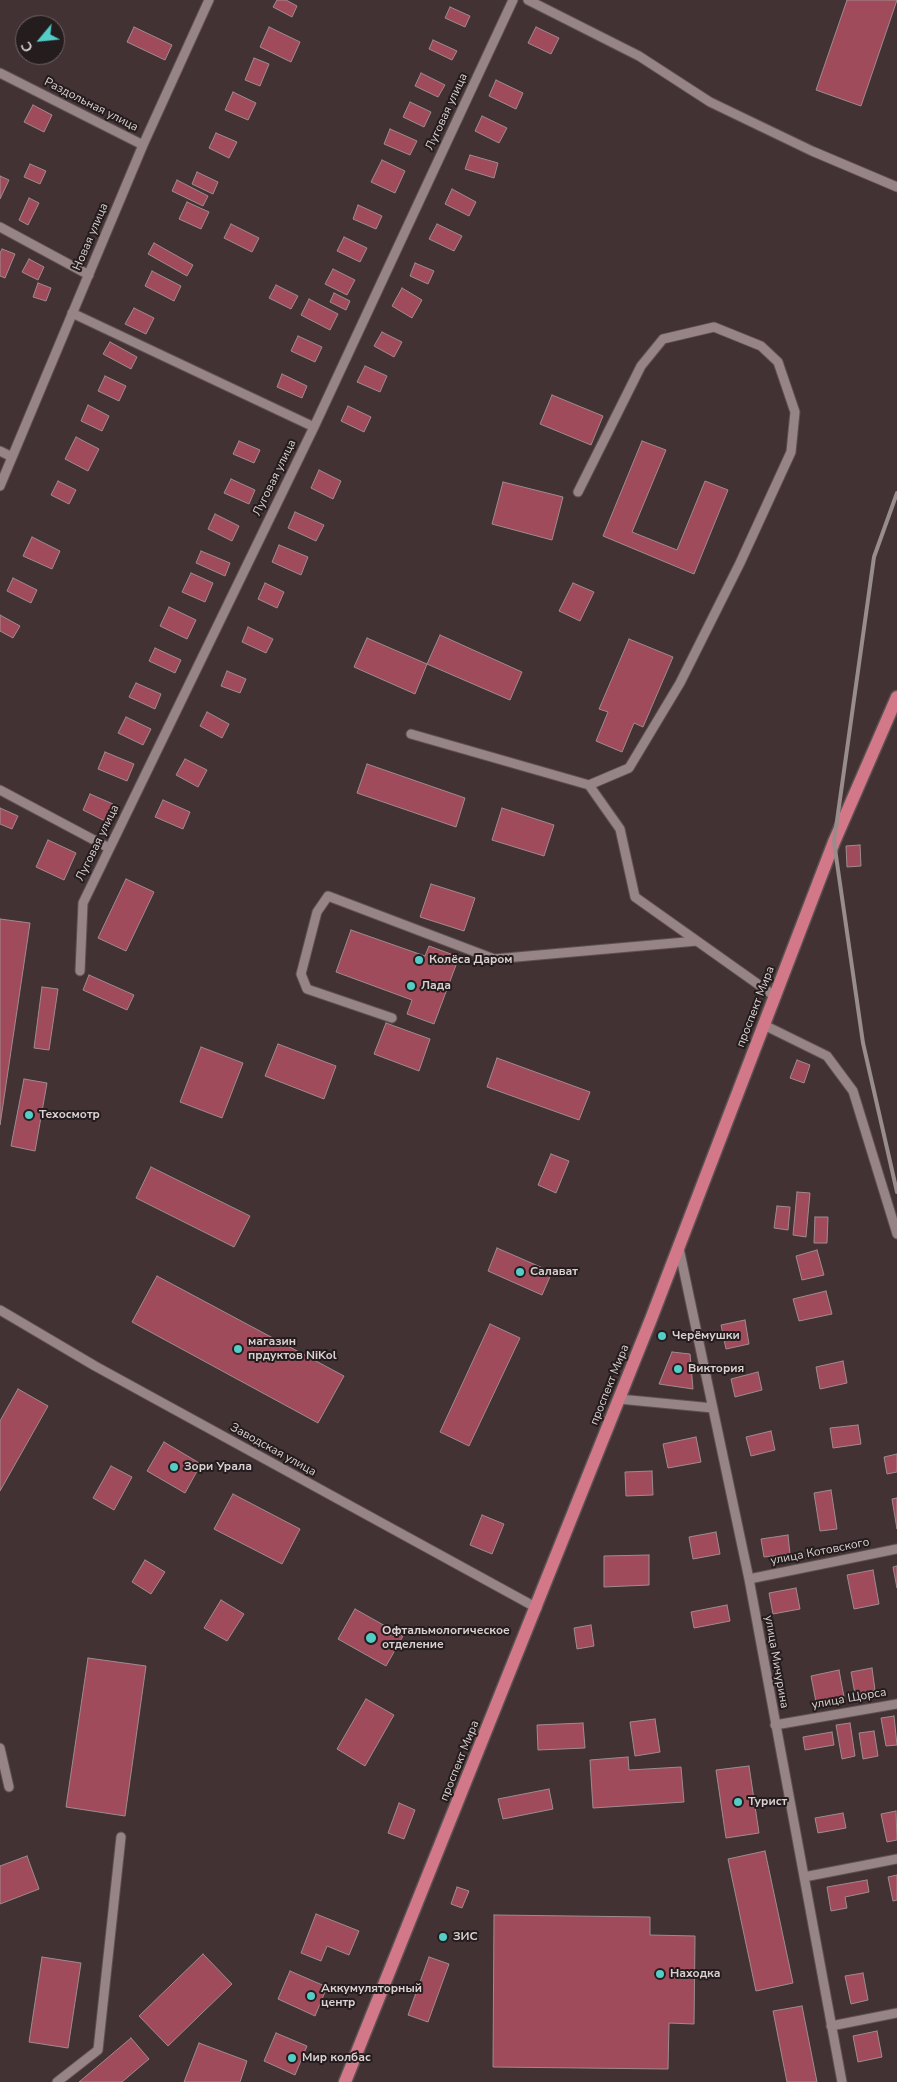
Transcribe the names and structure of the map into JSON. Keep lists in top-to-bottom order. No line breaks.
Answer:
{"streets":{"main road":["проспект Мира"],"street":["Раздольная улица","Луговая улица","Новая улица","Заводская улица","улица Котовского","улица Мичурина","улица Щорса"]},"crossings":[["Раздольная улица","Новая улица"],["проспект Мира","Заводская улица"],["проспект Мира","улица Мичурина"],["улица Котовского","улица Мичурина"],["улица Мичурина","улица Щорса"]],"places":["Колёса Даром","Лада","Техосмотр","Салават","Черёмушки","магазин прдуктов NiKol","Виктория","Зори Урала","Офтальмологическое отделение","Турист","ЗИС","Находка","Аккумуляторный центр","Мир колбас"],"north":"bottom left"}
